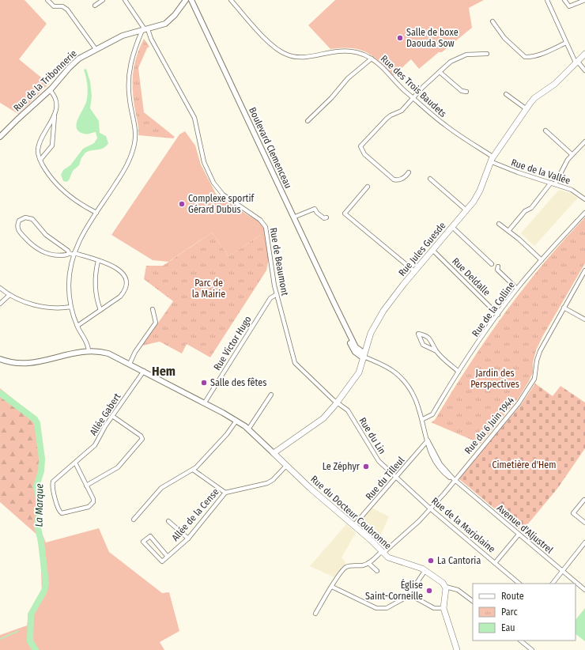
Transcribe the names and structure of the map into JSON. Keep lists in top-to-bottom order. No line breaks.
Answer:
{"streets":{"main road":["Rue Jules Guesde","Rue du Docteur Coubronne"],"street":["Rue de la Tribonnerie","Rue des Trois Baudets","Boulevard Clemenceau","Rue de la Vallée","Rue de Beaumont","Rue Deldalle","Rue de la Colline","Rue Victor Hugo","Allée Gabert","Rue du 6 Juin 1944","Rue du Lin","Rue du Tilleul","Allée de la Cense","Rue de la Marjolaine","Avenue d'Aljustrel"]},"crossings":[["Rue de la Tribonnerie","Rue de Beaumont"],["Rue des Trois Baudets","Rue de la Vallée"],["Rue des Trois Baudets","Rue Jules Guesde"],["Boulevard Clemenceau","Rue Jules Guesde"],["Boulevard Clemenceau","Avenue d'Aljustrel"],["Rue de la Vallée","Rue Jules Guesde"],["Rue Jules Guesde","Rue de Beaumont"],["Rue Jules Guesde","Rue Deldalle"],["Rue Jules Guesde","Rue du Lin"],["Rue Jules Guesde","Rue du Docteur Coubronne"],["Rue Jules Guesde","Avenue d'Aljustrel"],["Rue de Beaumont","Rue Victor Hugo"],["Rue de Beaumont","Rue du Lin"],["Rue Deldalle","Rue de la Colline"],["Rue de la Colline","Avenue d'Aljustrel"],["Rue du 6 Juin 1944","Rue du Docteur Coubronne"],["Rue du 6 Juin 1944","Rue de la Marjolaine"],["Rue du 6 Juin 1944","Avenue d'Aljustrel"],["Rue du Lin","Rue du Tilleul"],["Rue du Lin","Rue de la Marjolaine"],["Rue du Tilleul","Rue du Docteur Coubronne"],["Rue du Tilleul","Rue de la Marjolaine"],["Rue du Tilleul","Avenue d'Aljustrel"],["Rue du Docteur Coubronne","Allée de la Cense"]],"districts":["Hem"],"water":["La Marque"],"parks":["Parc de la Mairie","Jardin des Perspectives","Cimetière d'Hem"],"places":["Salle de boxe Daouda Sow","Complexe sportif Gérard Dubus","Salle des fêtes","Le Zéphyr","La Cantoria","Église Saint-Corneille"],"legend":["Route","Parc","Eau"]}
